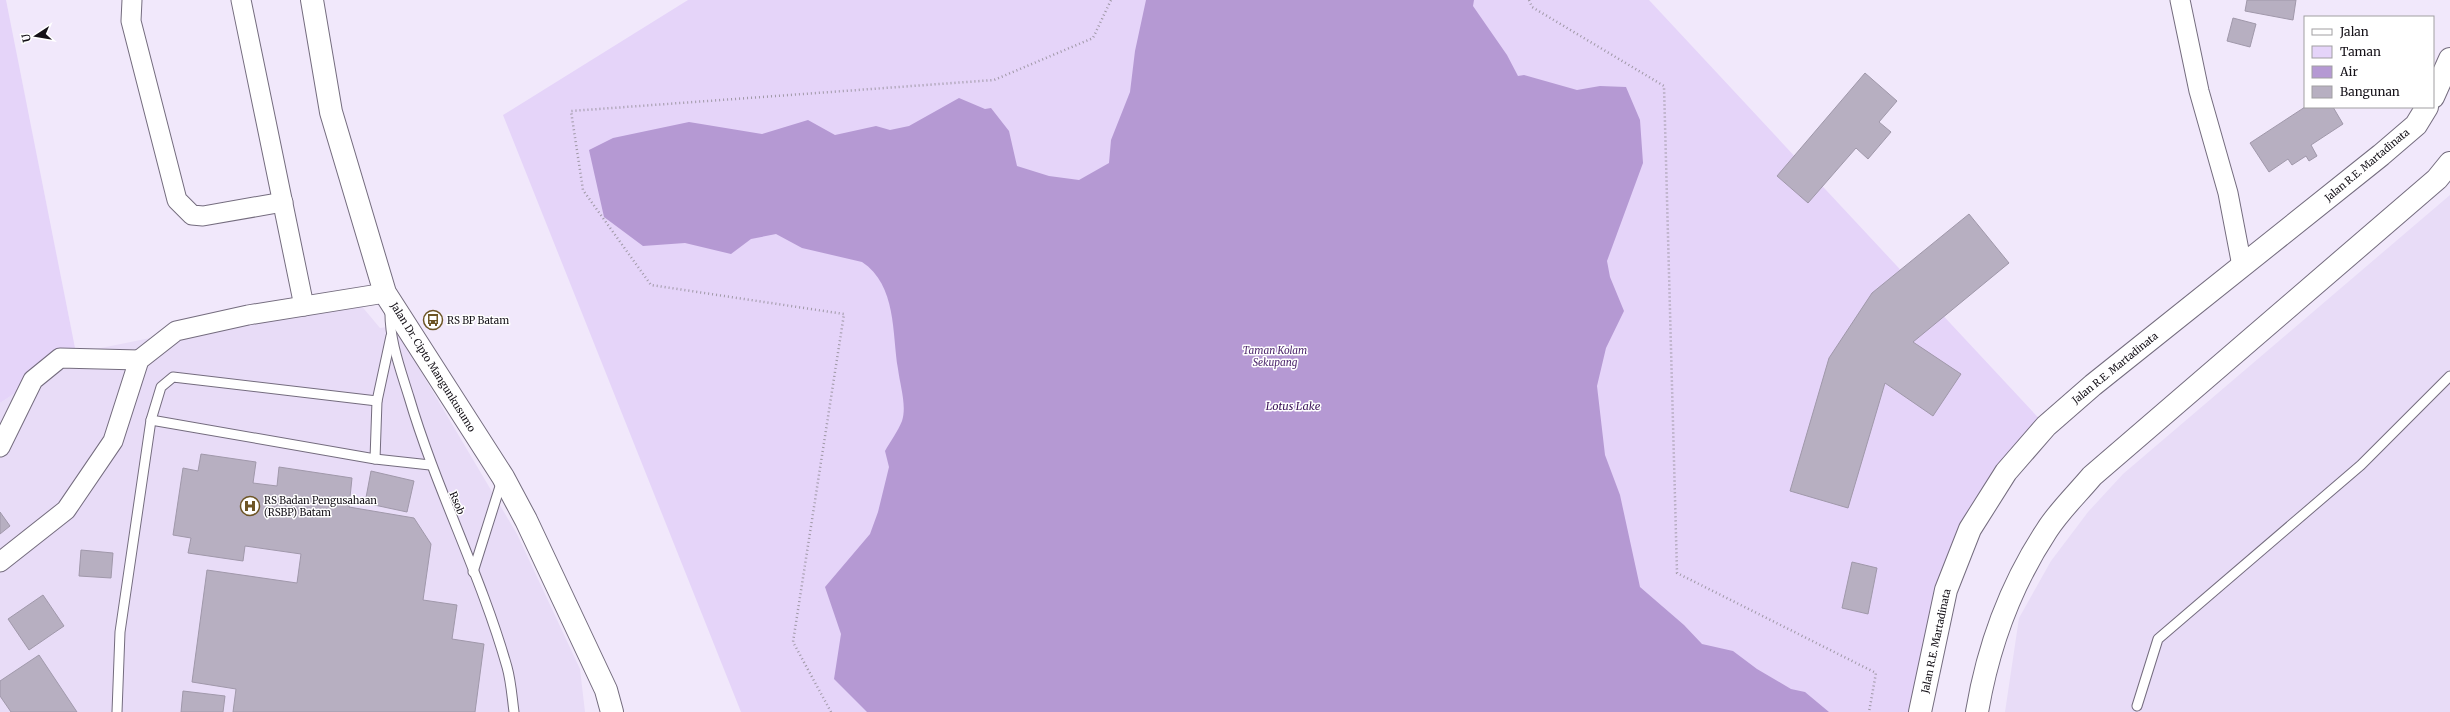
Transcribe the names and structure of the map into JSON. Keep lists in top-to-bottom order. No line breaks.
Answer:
{"streets":{"main road":["Jalan R.E. Martadinata","Jalan Dr. Cipto Mangunkusumo"],"lane":["Rsob"]},"crossings":[["Jalan Dr. Cipto Mangunkusumo","Rsob"]],"water":["Lotus Lake"],"parks":["Taman Kolam Sekupang"],"places":{"bus stop":["RS BP Batam"],"hospital":["RS Badan Pengusahaan (RSBP) Batam"]},"legend":["Jalan","Taman","Air","Bangunan"],"north":"left"}
